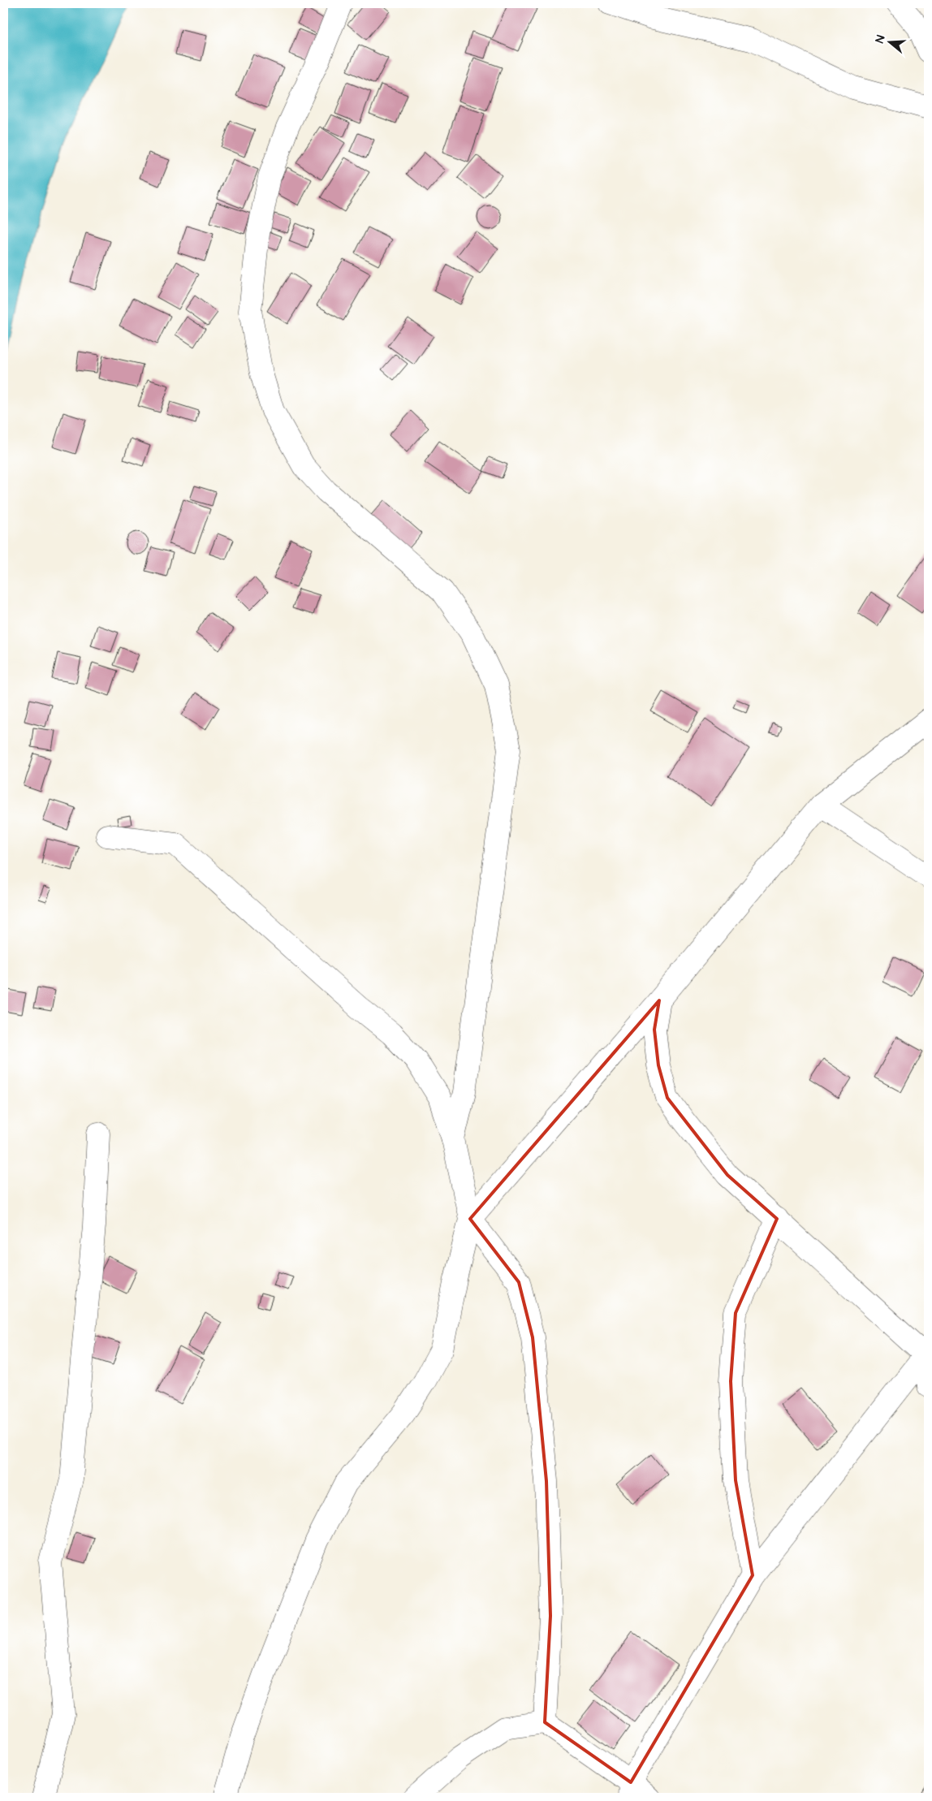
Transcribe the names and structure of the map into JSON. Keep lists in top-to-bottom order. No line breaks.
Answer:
{"north":"left"}
